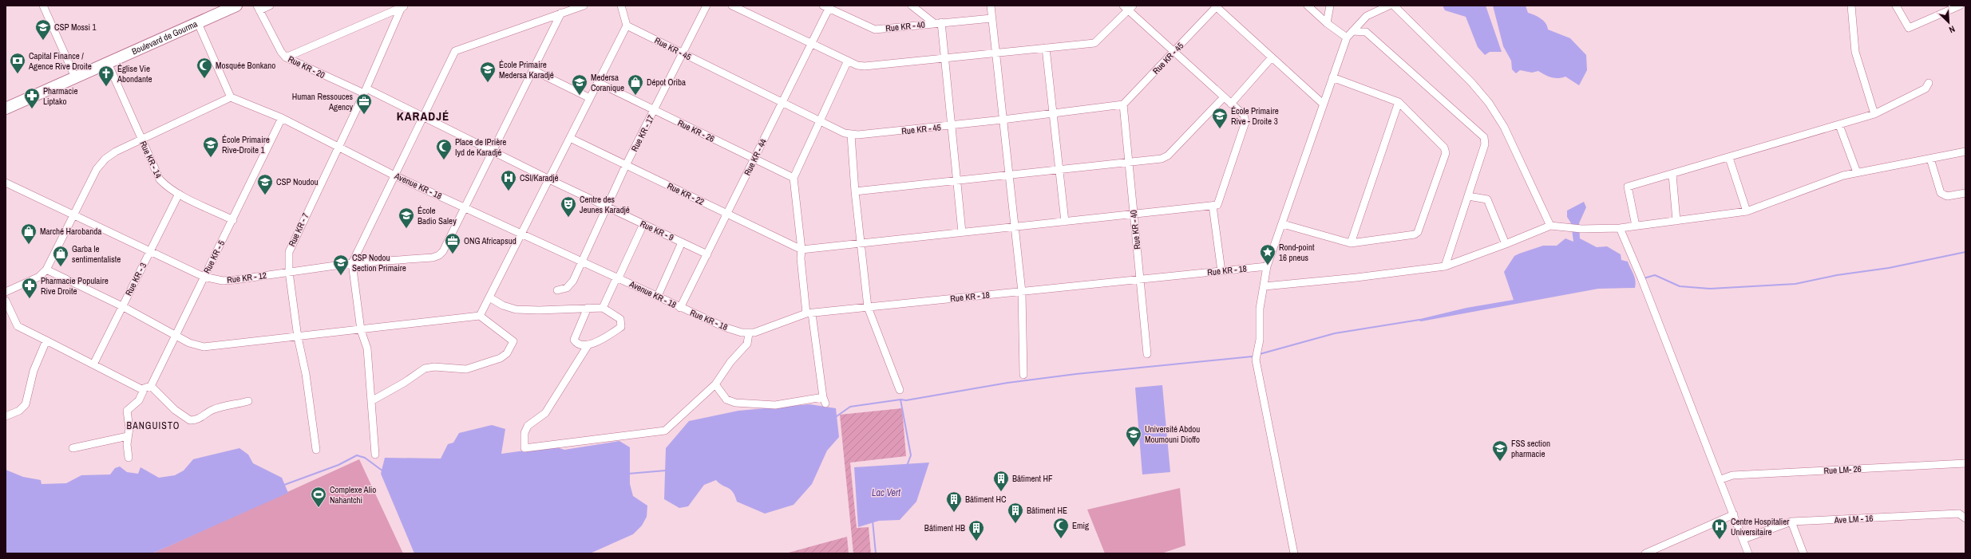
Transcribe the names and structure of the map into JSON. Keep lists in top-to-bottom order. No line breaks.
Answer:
{"streets":{"highway":["Boulevard de Gourma"],"street":["Rue KR - 40","Rue KR - 45","Rue KR - 20","Rue KR - 26","Rue KR - 17","Rue KR - 44","Rue KR - 14","Avenue KR - 18","Rue KR - 22","Rue KR - 7","Rue KR - 9","Rue KR - 5","Rue KR - 18","Rue KR - 12","Rue KR - 3","Rue LM- 26","Ave LM - 16"]},"crossings":[["Rue KR - 40","Rue KR - 45"],["Rue KR - 40","Rue KR - 44"],["Rue KR - 40","Rue KR - 18"],["Boulevard de Gourma","Rue KR - 14"],["Rue KR - 45","Rue KR - 17"],["Rue KR - 45","Rue KR - 44"],["Rue KR - 20","Rue KR - 7"],["Rue KR - 20","Rue KR - 9"],["Rue KR - 26","Rue KR - 17"],["Rue KR - 26","Rue KR - 44"],["Rue KR - 17","Avenue KR - 18"],["Rue KR - 17","Rue KR - 22"],["Rue KR - 17","Rue KR - 9"],["Rue KR - 44","Avenue KR - 18"],["Rue KR - 44","Rue KR - 22"],["Rue KR - 44","Rue KR - 9"],["Rue KR - 44","Rue KR - 18"],["Rue KR - 14","Rue KR - 5"],["Rue KR - 14","Rue KR - 3"],["Avenue KR - 18","Rue KR - 7"],["Avenue KR - 18","Rue KR - 5"],["Avenue KR - 18","Rue KR - 18"],["Avenue KR - 18","Rue KR - 12"],["Rue KR - 7","Rue KR - 9"],["Rue KR - 7","Rue KR - 12"],["Rue KR - 5","Rue KR - 12"],["Rue KR - 12","Rue KR - 3"]],"districts":["KARADJÉ","BANGUISTO"],"water":["Lac Vert"],"places":{"school or university":["CSP Mossi 1","École Primaire Medersa Karadjé","Medersa Coranique","École Primaire Rive - Droite 3","École Primaire Rive-Droite 1","CSP Noudou","École Badio Saley","CSP Nodou Section Primaire","Université Abdou Moumouni Dioffo","FSS section pharmacie"],"bank":["Capital Finance / Agence Rive Droite"],"mosque":["Mosquée Bonkano","Place de lPrière Iyd de Karadjé","Emig"],"church":["Église Vie Abondante"],"shop":["Dépot Oriba","Marché Harobanda","Garba le sentimentaliste"],"pharmacy":["Pharmacie Liptako","Pharmacie Populaire Rive Droite"],"office":["Human Ressouces Agency","ONG Africapsud"],"hospital":["CSI/Karadjé","Centre Hospitalier Universitaire"],"theatre":["Centre des Jeunes Karadjé"],"place":["Rond-point 16 pneus"],"building":["Bâtiment HF","Bâtiment HC","Bâtiment HE","Bâtiment HB"],"sports":["Complexe Alio Nahantchi"]},"north":"bottom right"}
